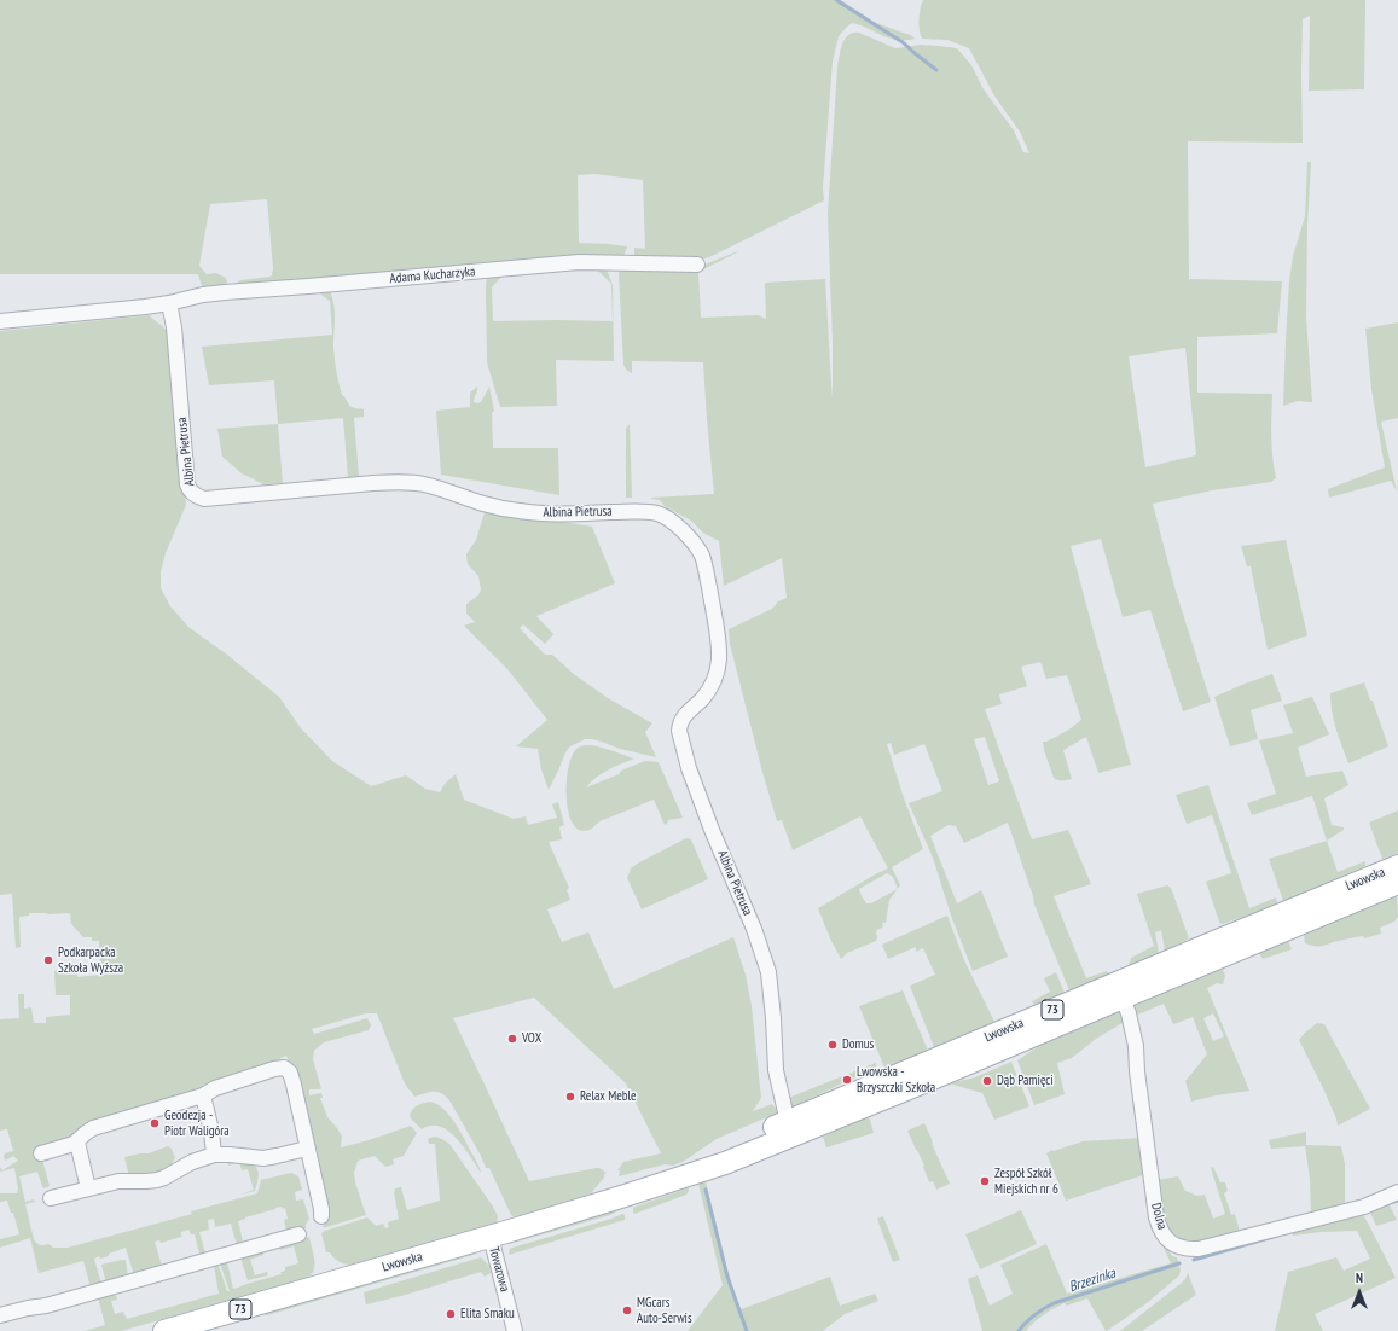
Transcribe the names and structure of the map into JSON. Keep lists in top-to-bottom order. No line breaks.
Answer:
{"streets":{"main road":["Lwowska","73"],"street":["Adama Kucharzyka","Albina Pietrusa","Dolna","Towarowa"]},"crossings":[["Adama Kucharzyka","Albina Pietrusa"],["Albina Pietrusa","Lwowska"],["Lwowska","Dolna"],["Lwowska","Towarowa"]],"water":["Brzezinka"],"places":["Podkarpacka Szkoła Wyższa","VOX","Domus","Lwowska - Brzyszczki Szkoła","Dąb Pamięci","Relax Meble","Geodezja - Piotr Waligóra","Zespół Szkół Miejskich nr 6","MGcars Auto-Serwis","Elita Smaku"],"north":"top"}
